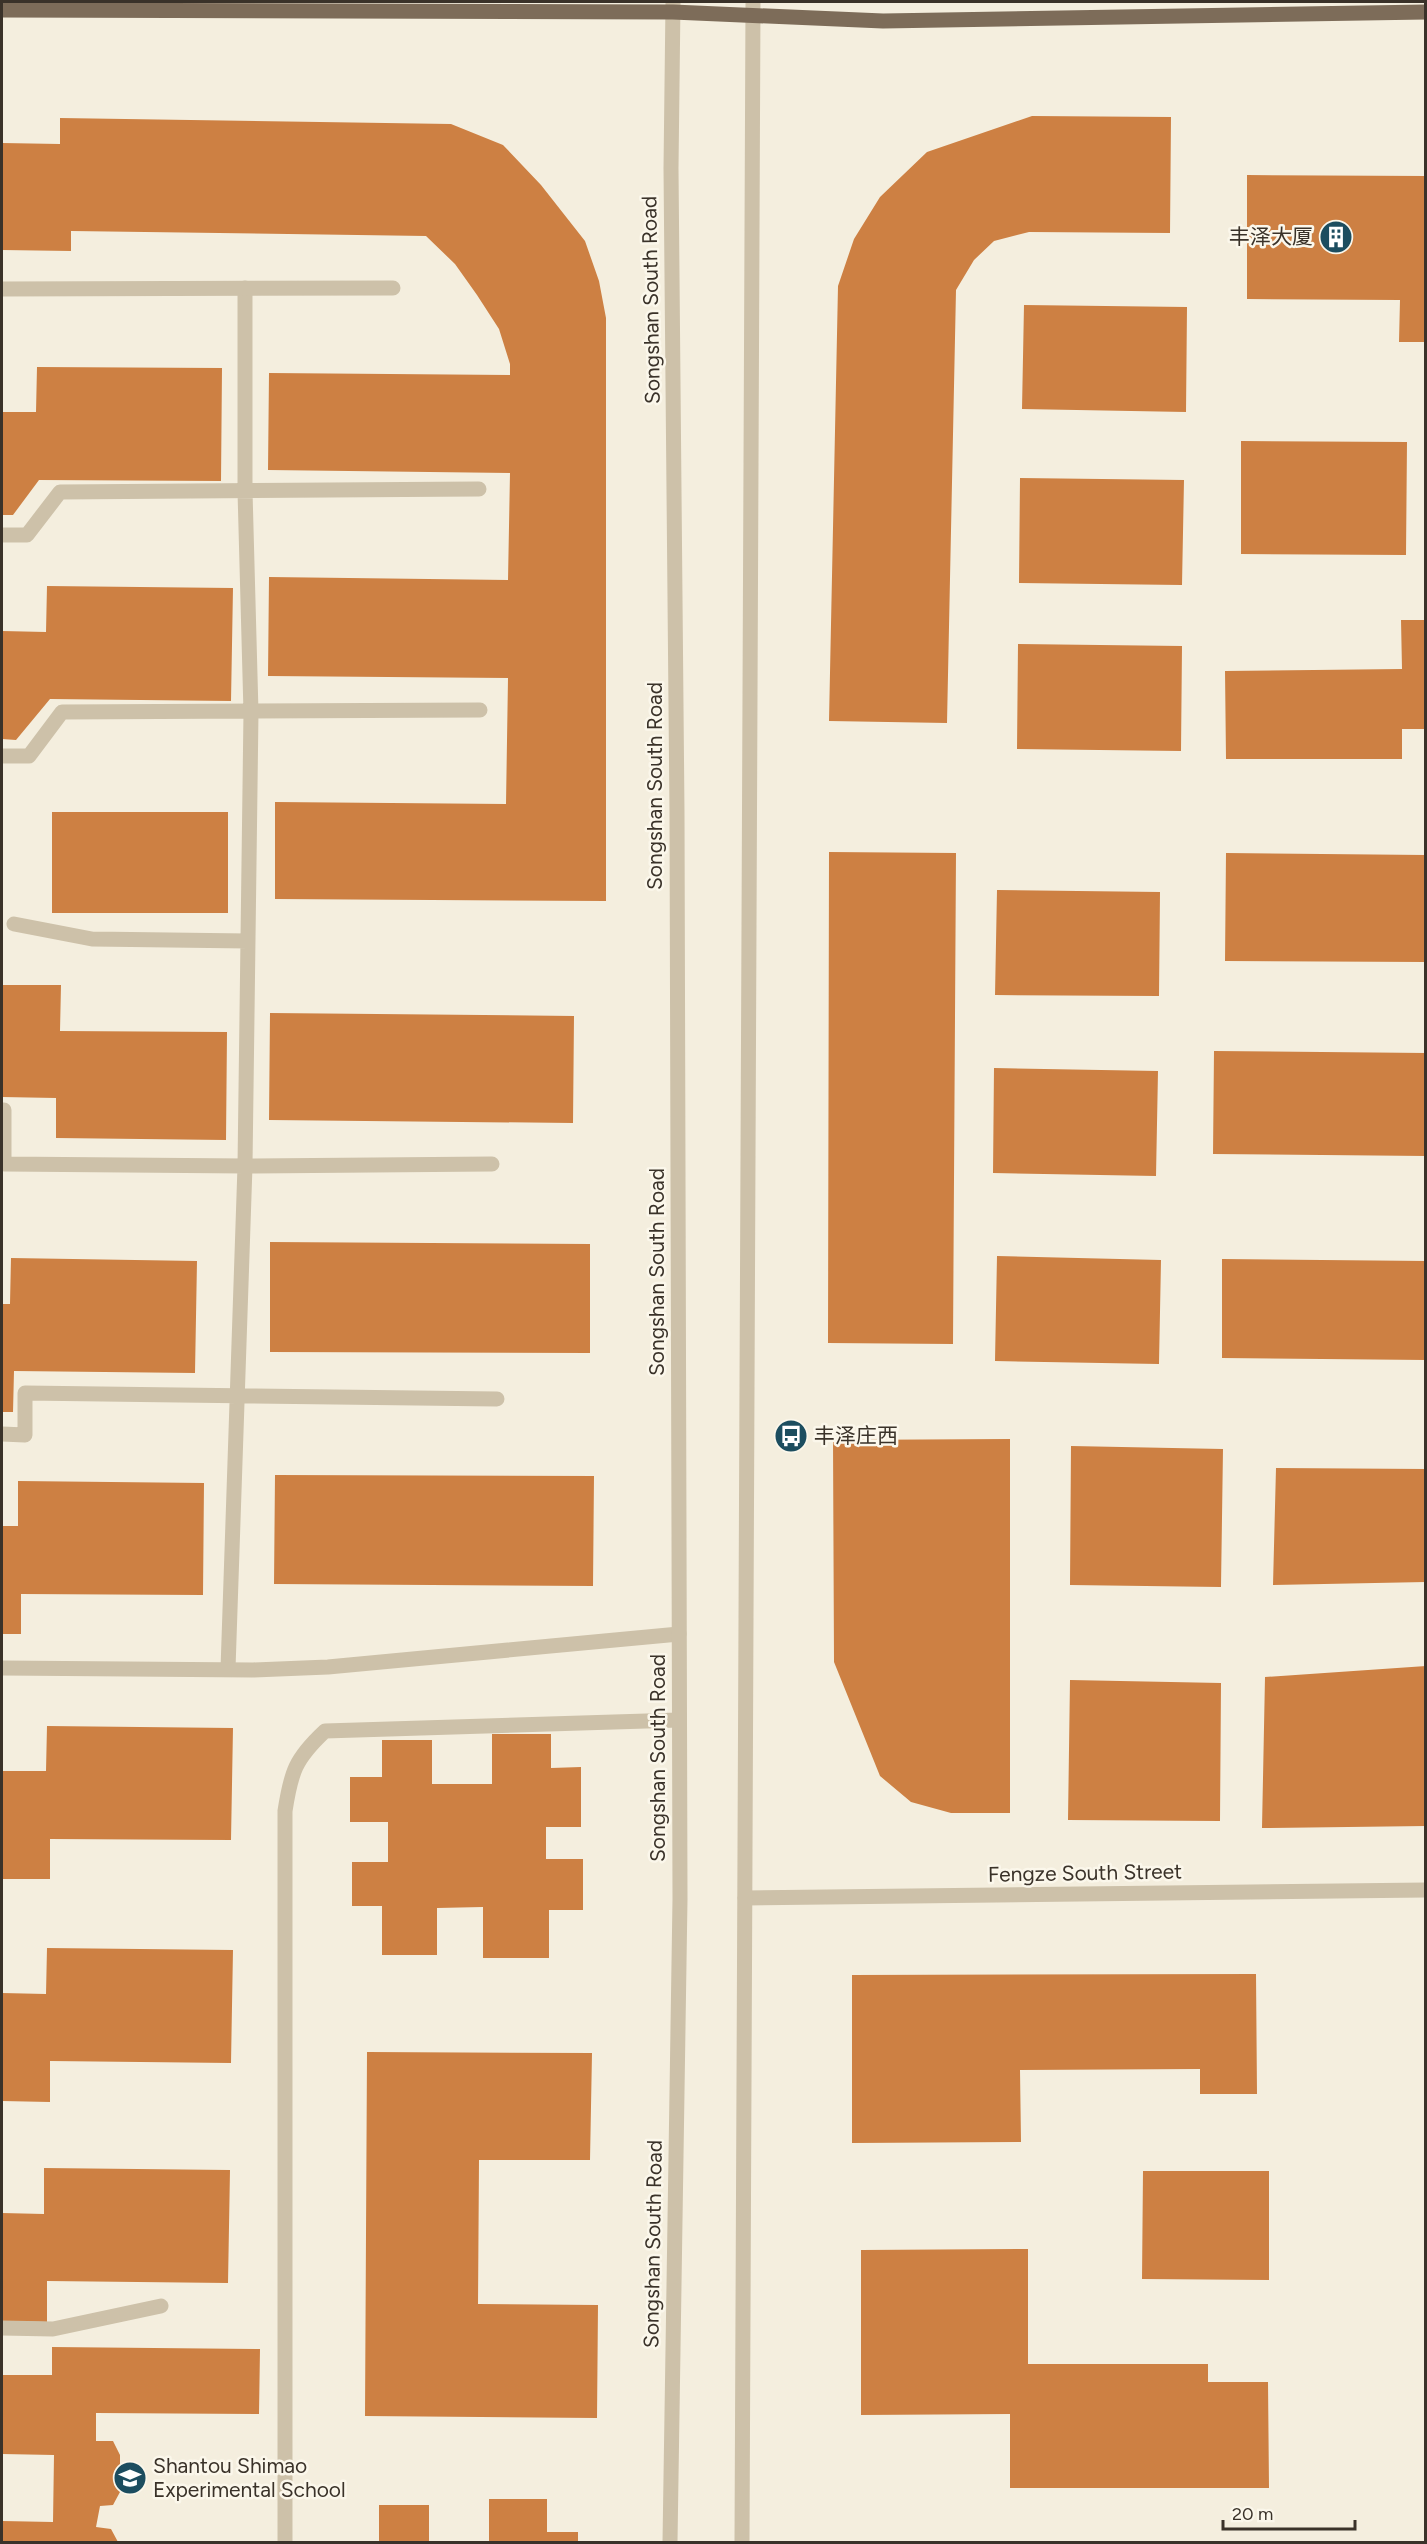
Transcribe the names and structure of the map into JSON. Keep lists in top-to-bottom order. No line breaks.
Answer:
{"streets":{"street":["Songshan South Road","Fengze South Street"]},"places":{"building":["丰泽大厦"],"bus stop":["丰泽庄西"],"school or university":["Shantou Shimao Experimental School"]},"scale_bar":"20 m"}
